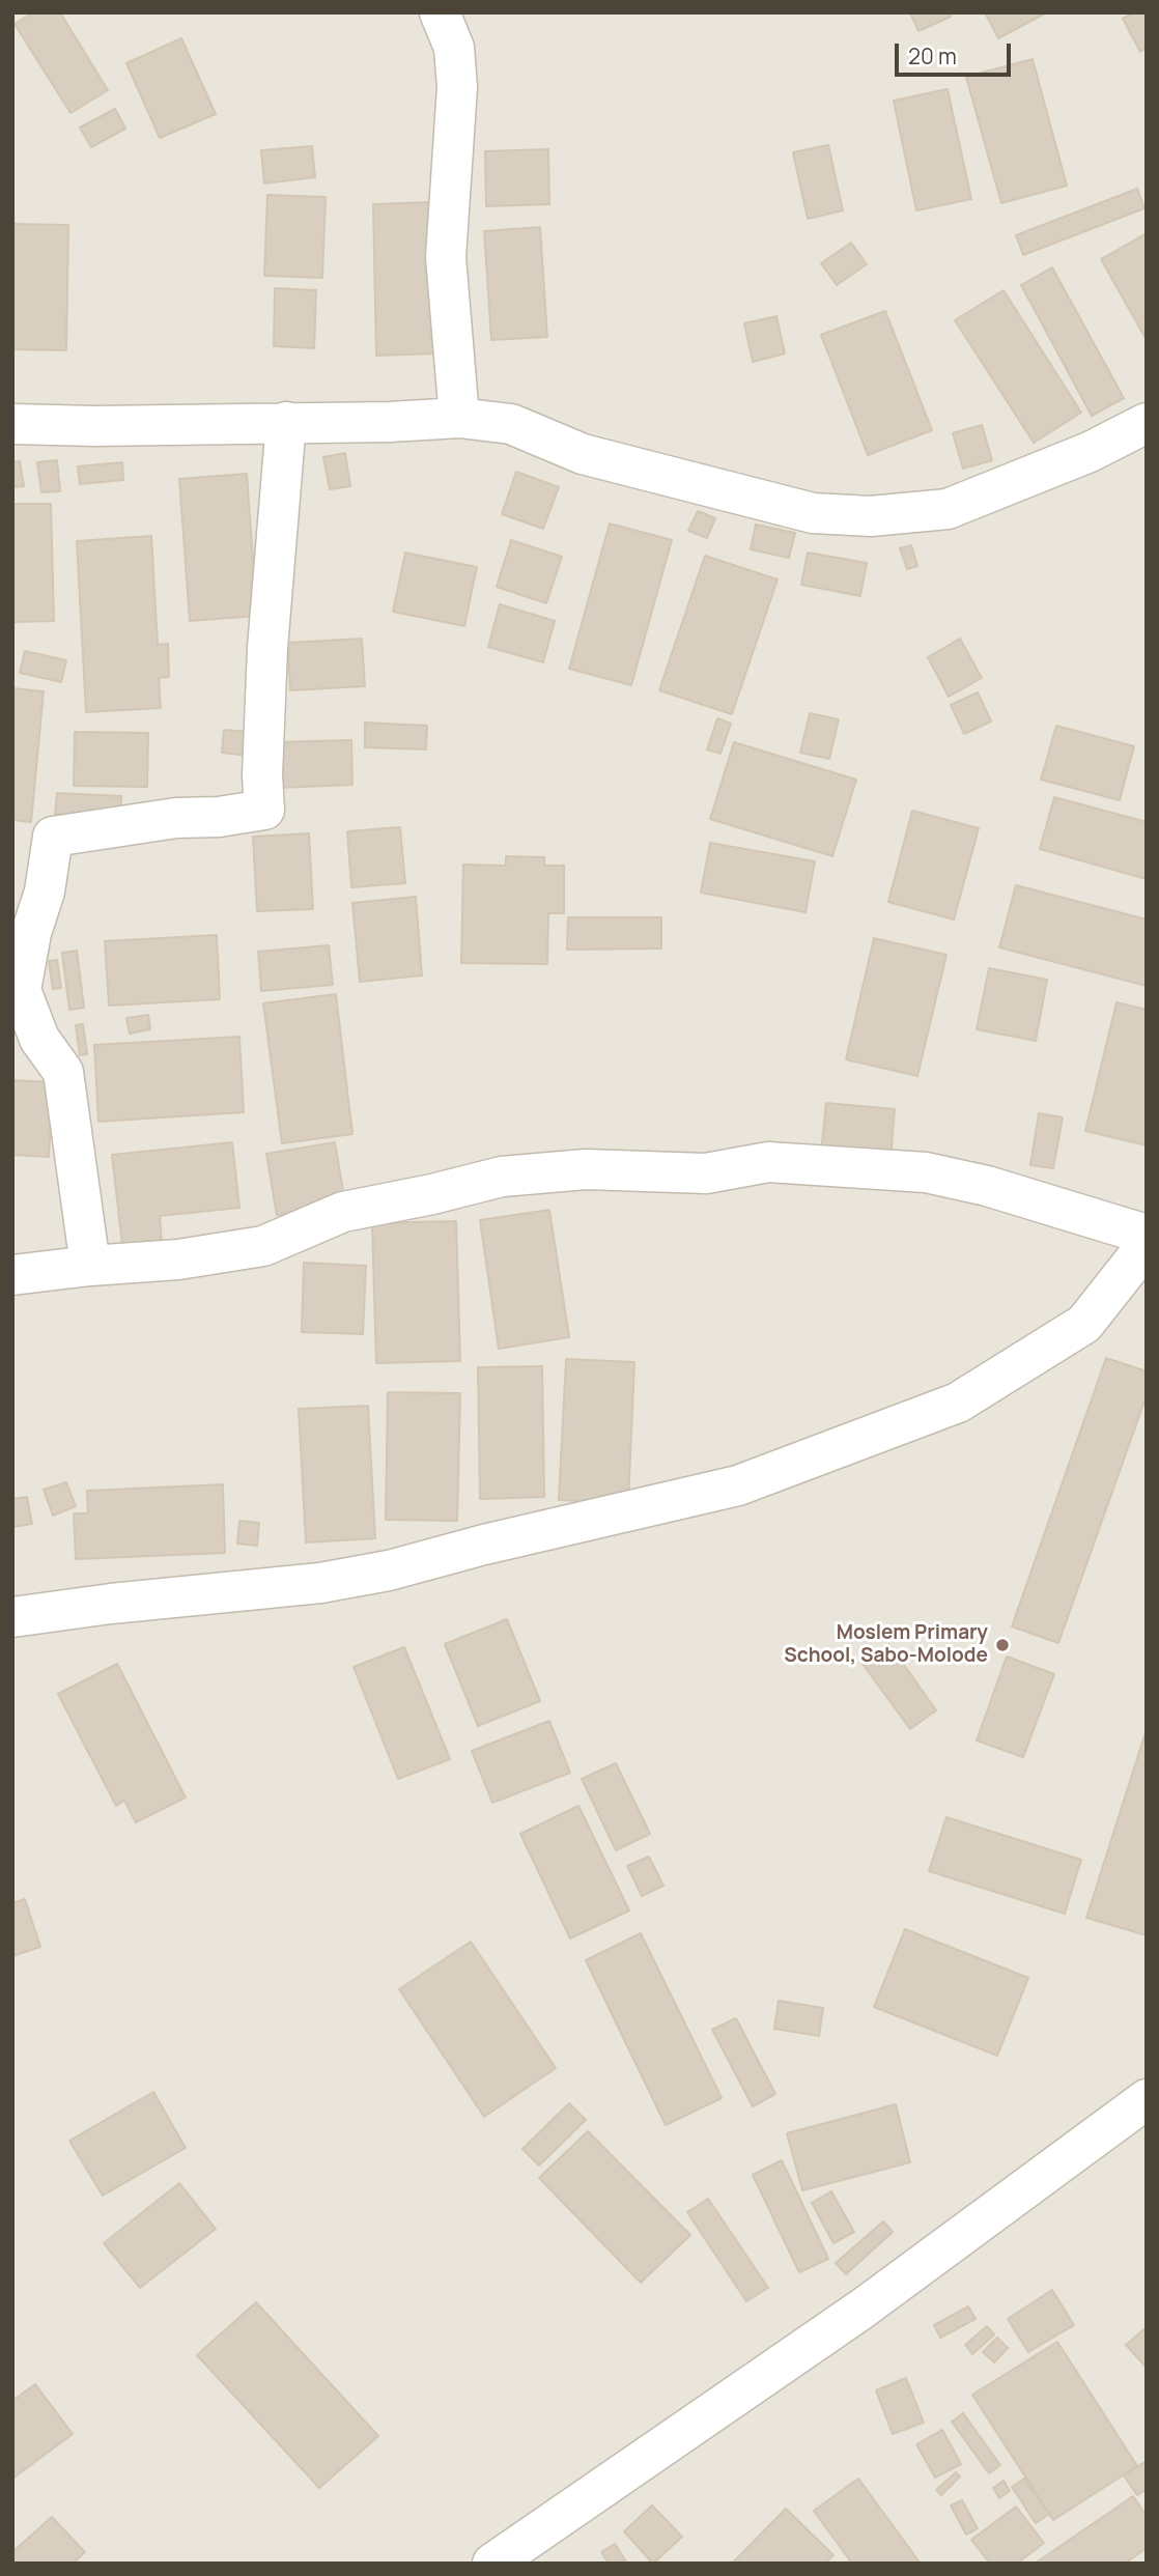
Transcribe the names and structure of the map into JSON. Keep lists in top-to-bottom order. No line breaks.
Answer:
{"places":["Moslem Primary School, Sabo-Molode"],"scale_bar":"20 m"}
